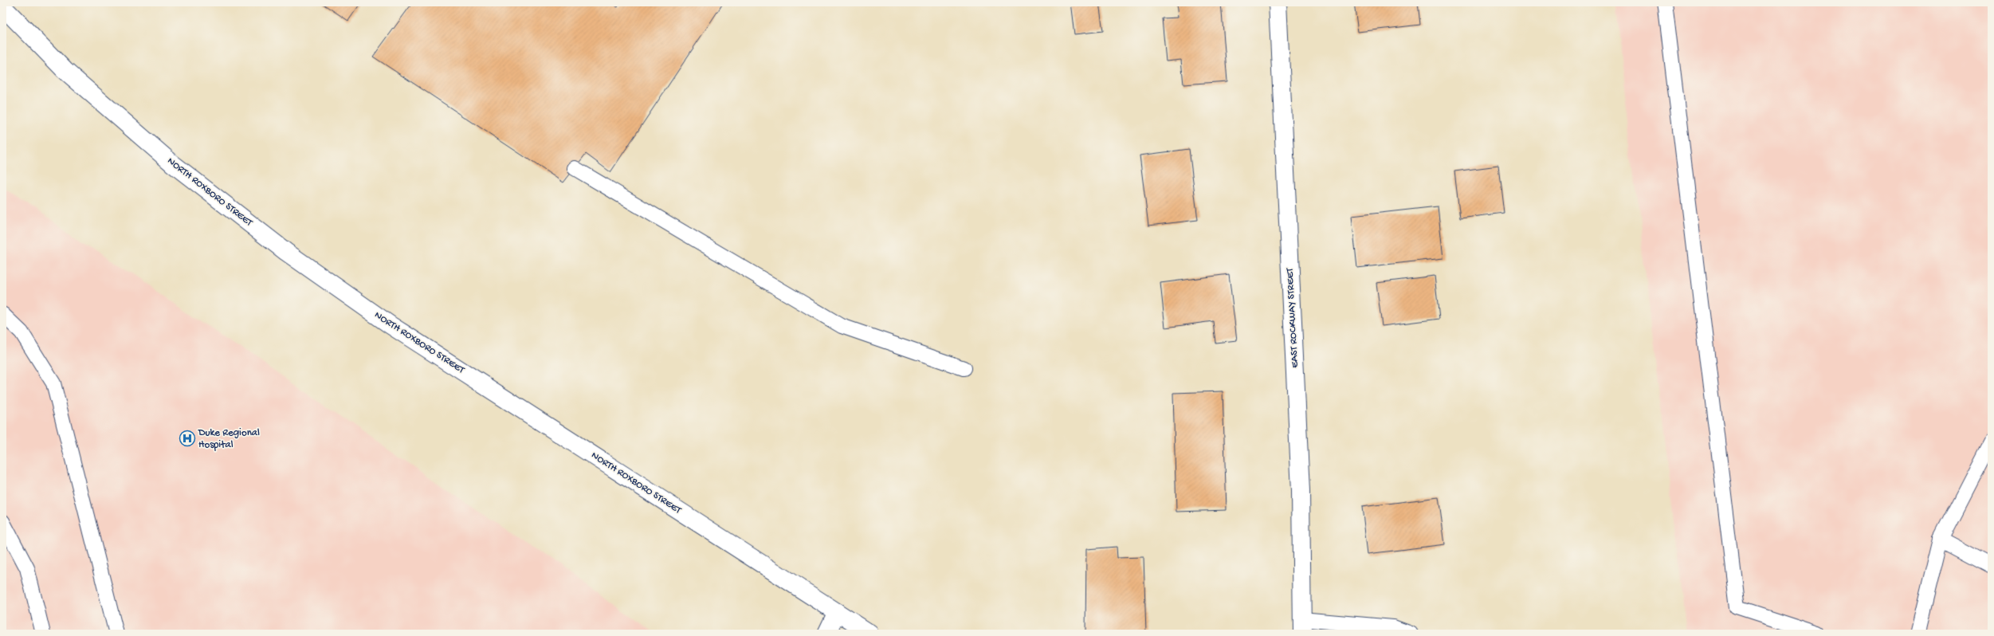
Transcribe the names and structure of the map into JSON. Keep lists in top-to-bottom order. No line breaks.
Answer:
{"streets":{"main road":["NORTH ROXBORO STREET","EAST ROCKWAY STREET"]},"places":{"hospital":["Duke Regional Hospital"]}}
